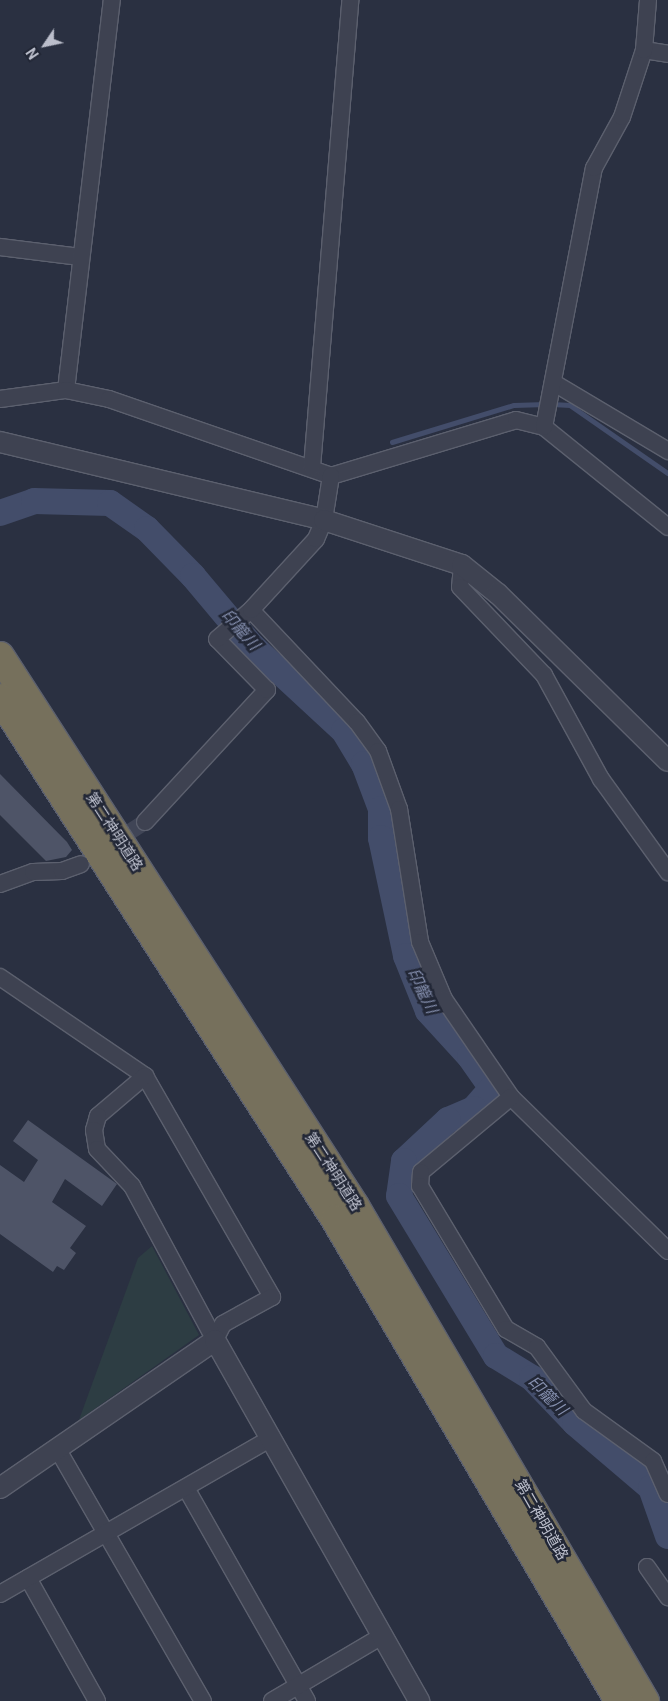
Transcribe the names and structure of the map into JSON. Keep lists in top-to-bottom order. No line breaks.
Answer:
{"streets":{"highway":["第二神明道路"]},"water":["印籠川"],"north":"bottom left"}
